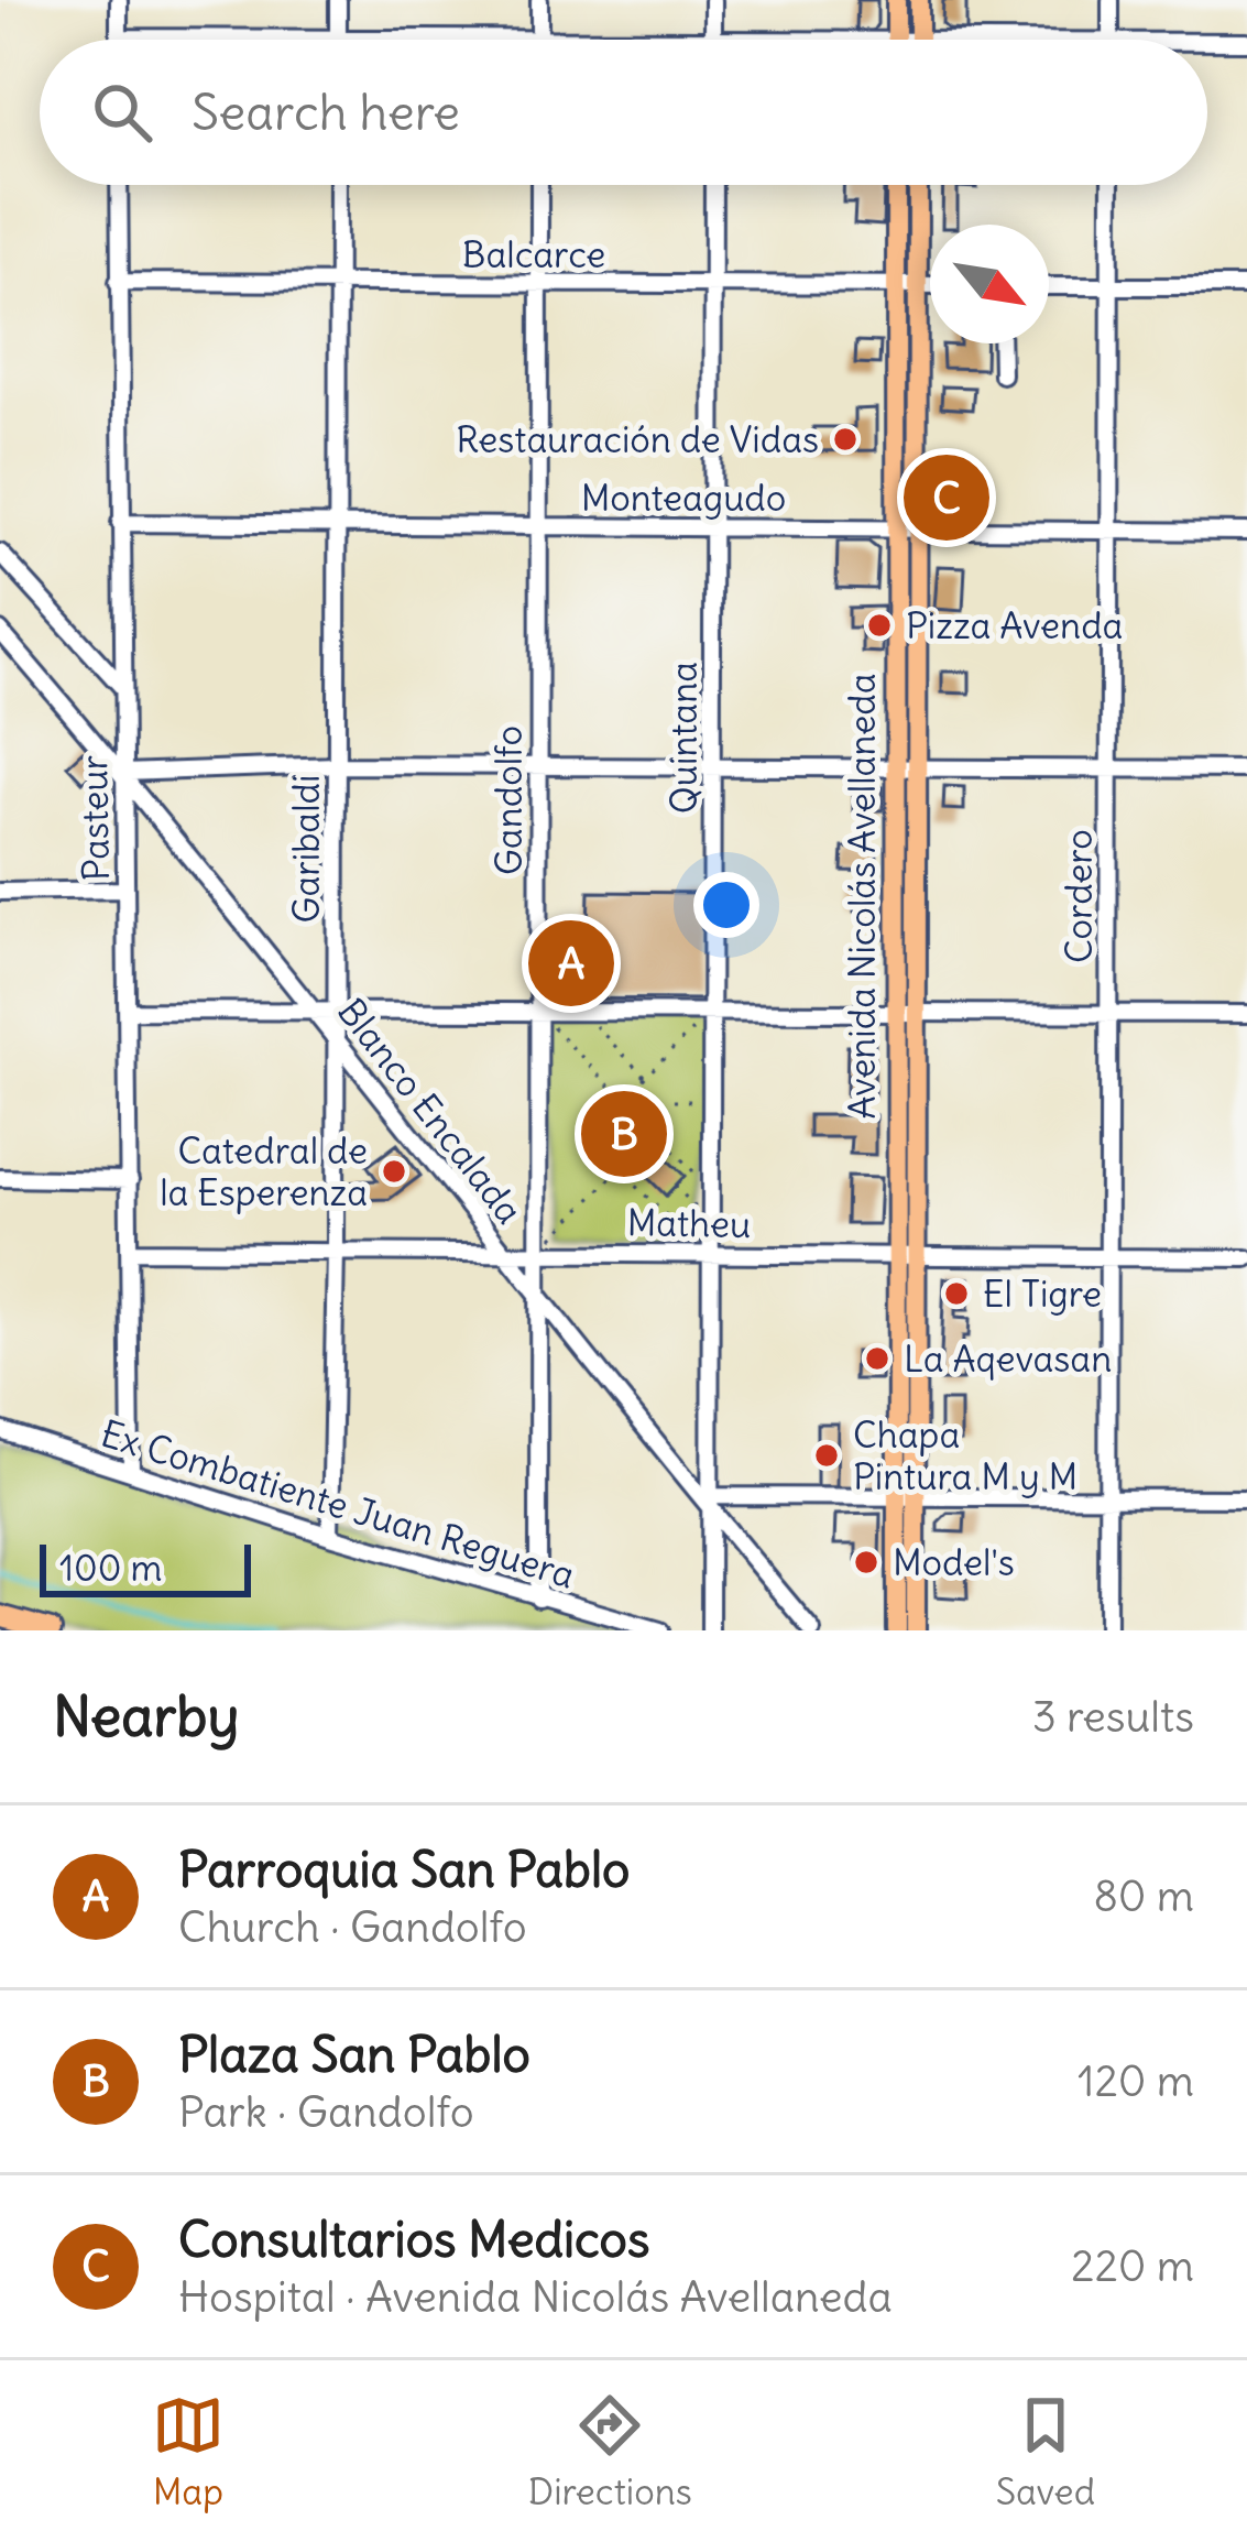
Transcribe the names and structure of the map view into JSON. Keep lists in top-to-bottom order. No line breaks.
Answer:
{"streets":{"main road":["Avenida Nicolás Avellaneda"],"street":["Balcarce","Monteagudo","Quintana","Gandolfo","Pasteur","Garibaldi","Cordero","Blanco Encalada","Matheu","Ex Combatiente Juan Reguera"]},"crossings":[["Balcarce","Quintana"],["Balcarce","Gandolfo"],["Balcarce","Pasteur"],["Balcarce","Garibaldi"],["Balcarce","Avenida Nicolás Avellaneda"],["Monteagudo","Quintana"],["Monteagudo","Gandolfo"],["Monteagudo","Pasteur"],["Monteagudo","Garibaldi"],["Monteagudo","Avenida Nicolás Avellaneda"],["Monteagudo","Cordero"],["Quintana","Blanco Encalada"],["Quintana","Matheu"],["Gandolfo","Blanco Encalada"],["Gandolfo","Matheu"],["Gandolfo","Ex Combatiente Juan Reguera"],["Pasteur","Blanco Encalada"],["Pasteur","Matheu"],["Pasteur","Ex Combatiente Juan Reguera"],["Garibaldi","Blanco Encalada"],["Garibaldi","Matheu"],["Garibaldi","Ex Combatiente Juan Reguera"],["Avenida Nicolás Avellaneda","Matheu"],["Cordero","Matheu"],["Blanco Encalada","Matheu"]],"places":["Restauración de Vidas","Pizza Avenda","Catedral de la Esperenza","El Tigre","La Aqevasan","Chapa Pintura M y M","Model's"],"scale_bar":"100 m","north":"bottom right","page":{"search":"Search here","pins":["C","A","B"],"scale":"100 m","heading":["Nearby","3 results"],"list":[{"mark":"A","name":"Parroquia San Pablo","note":"Church · Gandolfo","value":"80 m"},{"mark":"B","name":"Plaza San Pablo","note":"Park · Gandolfo","value":"120 m"},{"mark":"C","name":"Consultarios Medicos","note":"Hospital · Avenida Nicolás Avellaneda","value":"220 m"}],"nav":["Map","Directions","Saved"]}}
